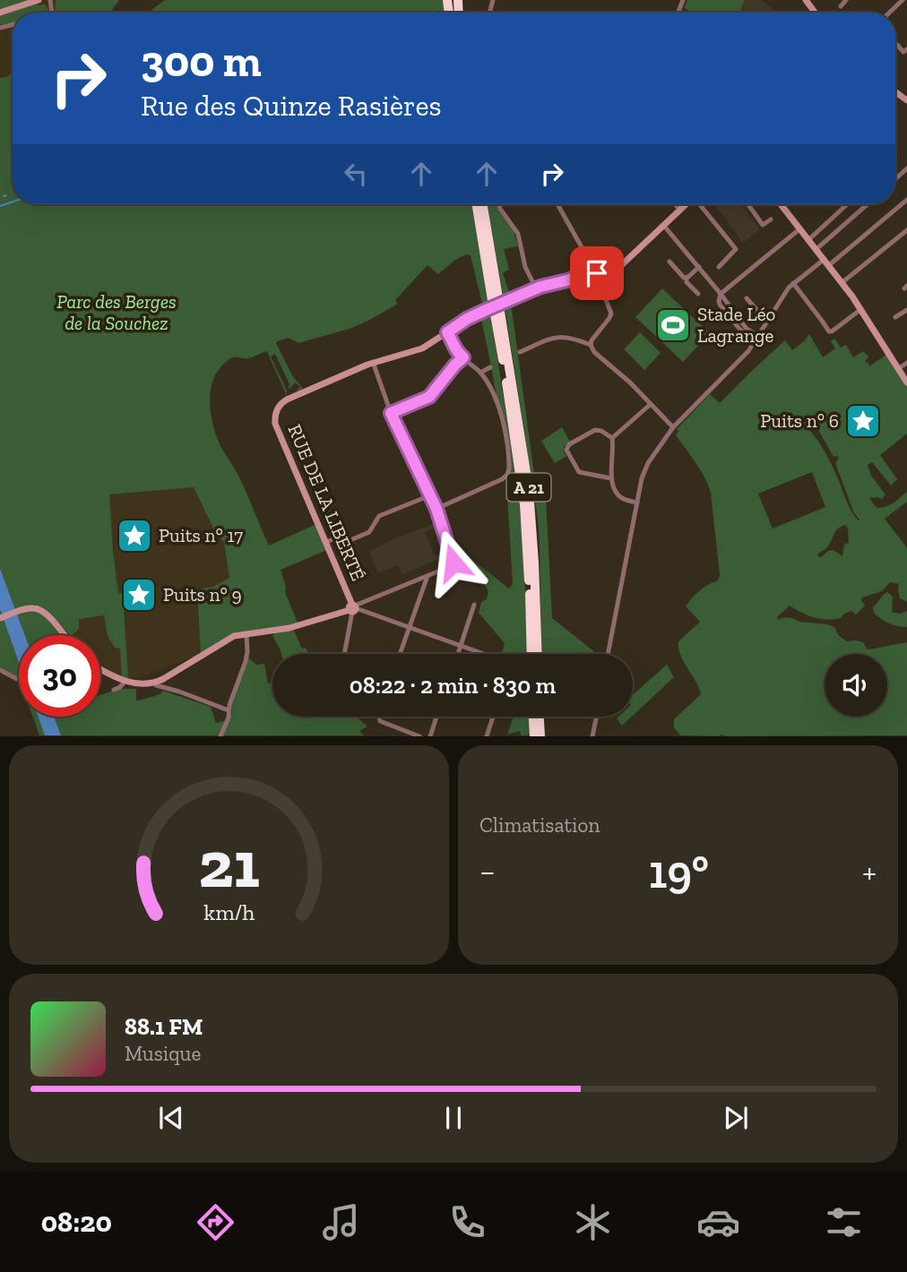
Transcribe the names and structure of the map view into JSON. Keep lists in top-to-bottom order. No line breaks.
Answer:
{"streets":{"highway":["A 21"],"street":["RUE DE LA LIBERTÉ"]},"parks":["Parc des Berges de la Souchez"],"places":{"sports":["Stade Léo Lagrange"],"place":["Puits n° 6","Puits n° 17","Puits n° 9"]},"page":{"turn":["300 m","Rue des Quinze Rasières"],"limit":"30","trip":"08:22 · 2 min · 830 m","tile":"Climatisation","heat":["−","19°","+"],"song":["88.1 FM","Musique"],"tabs":"08:20","gauge":["21","km/h"]}}
